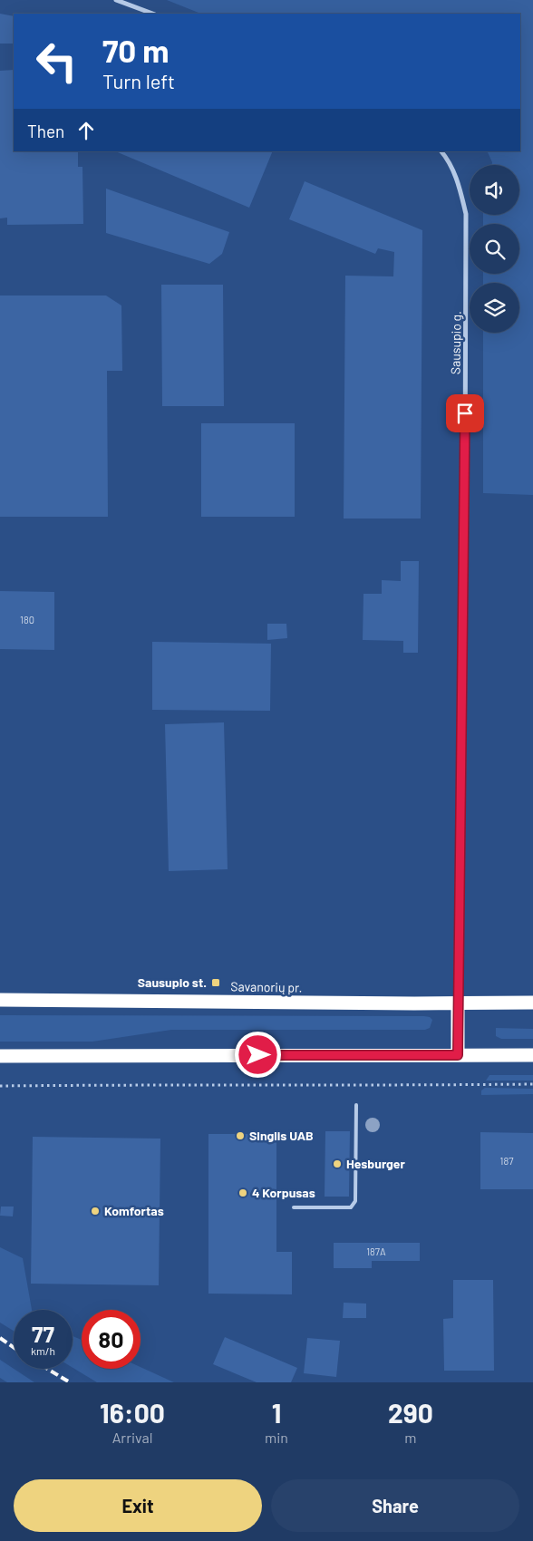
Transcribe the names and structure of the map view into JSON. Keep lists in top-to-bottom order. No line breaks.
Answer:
{"streets":{"highway":["Savanorių pr."],"street":["Sausupio g."]},"crossings":[["Sausupio g.","Savanorių pr."]],"places":{"transit":["Sausupio st."],"other":["Singlis UAB","Hesburger","4 Korpusas","Komfortas"]},"house_numbers":["180","187","187A"],"page":{"turn":["70 m","Turn left"],"then":"Then","speed":"77 km/h","limit":"80","eta":["16:00","Arrival","1","min","290","m"],"buttons":["Exit","Share"]}}
